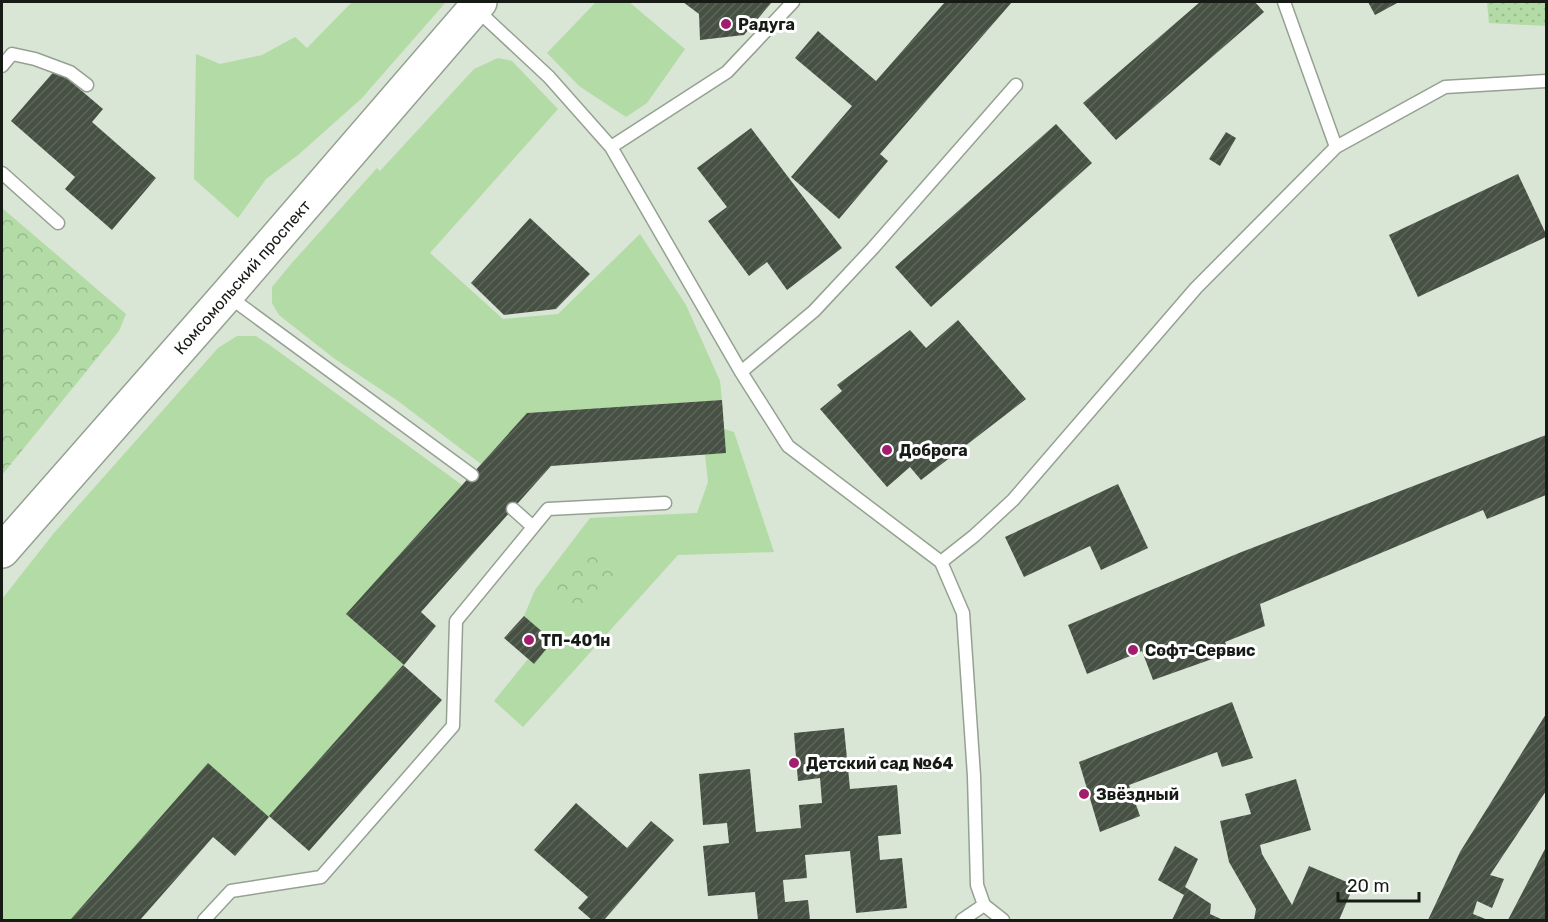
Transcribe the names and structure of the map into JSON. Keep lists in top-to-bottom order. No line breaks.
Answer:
{"streets":{"main road":["Комсомольский проспект"]},"places":["Радуга","Доброга","ТП-401н","Софт-Сервис","Детский сад №64","Звёздный"],"scale_bar":"20 m"}
